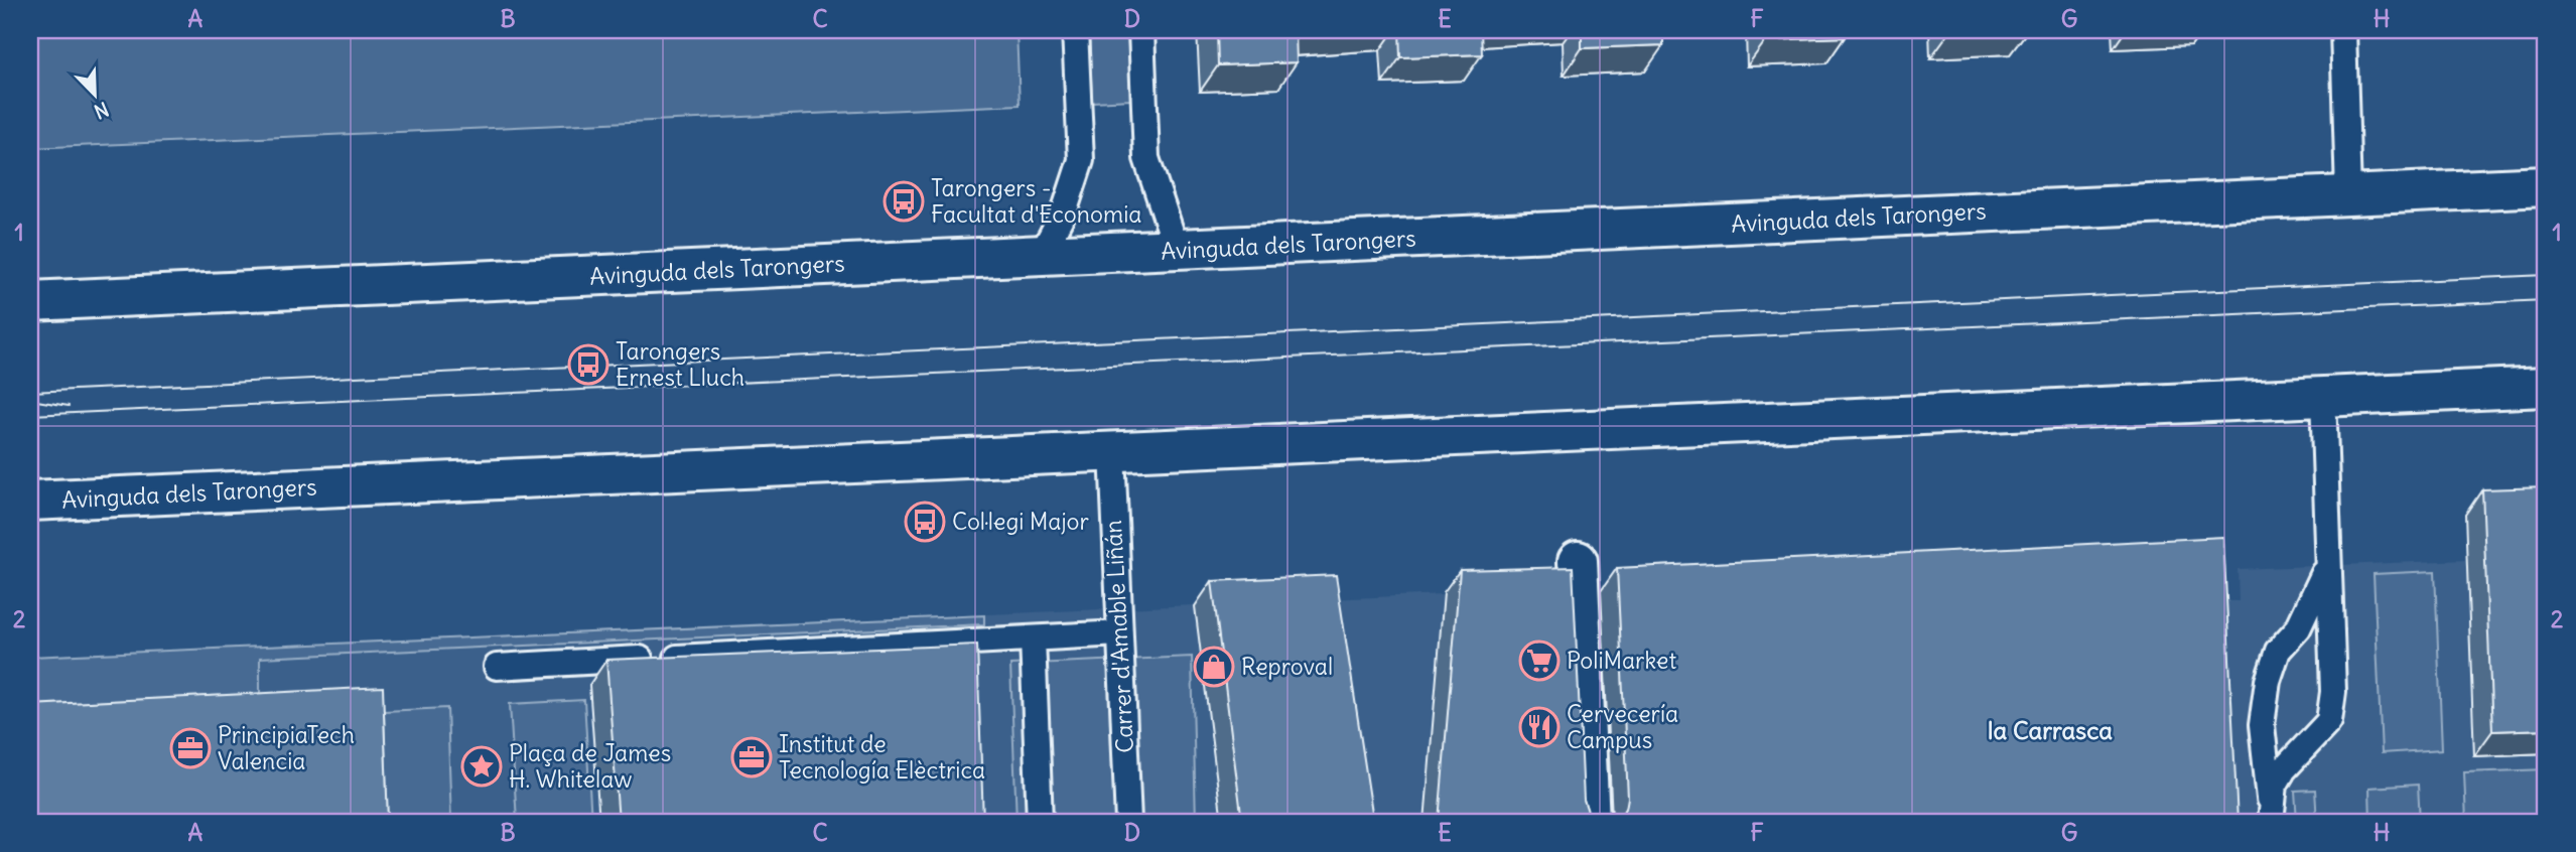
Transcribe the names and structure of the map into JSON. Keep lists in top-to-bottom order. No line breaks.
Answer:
{"streets":{"main road":["Avinguda dels Tarongers"],"lane":["Carrer d'Amable Liñán"]},"crossings":[["Avinguda dels Tarongers","Carrer d'Amable Liñán"]],"districts":["la Carrasca"],"places":{"bus stop":["Tarongers - Facultat d'Economia","Tarongers Ernest Lluch","Col·legi Major"],"supermarket":["PoliMarket"],"shop":["Reproval"],"restaurant":["Cervecería Campus"],"office":["PrincipiaTech Valencia","Institut de Tecnología Elèctrica"],"place":["Plaça de James H. Whitelaw"]},"north":"bottom right","grid":{"columns":["A","B","C","D","E","F","G","H"],"rows":["1","2"]}}
